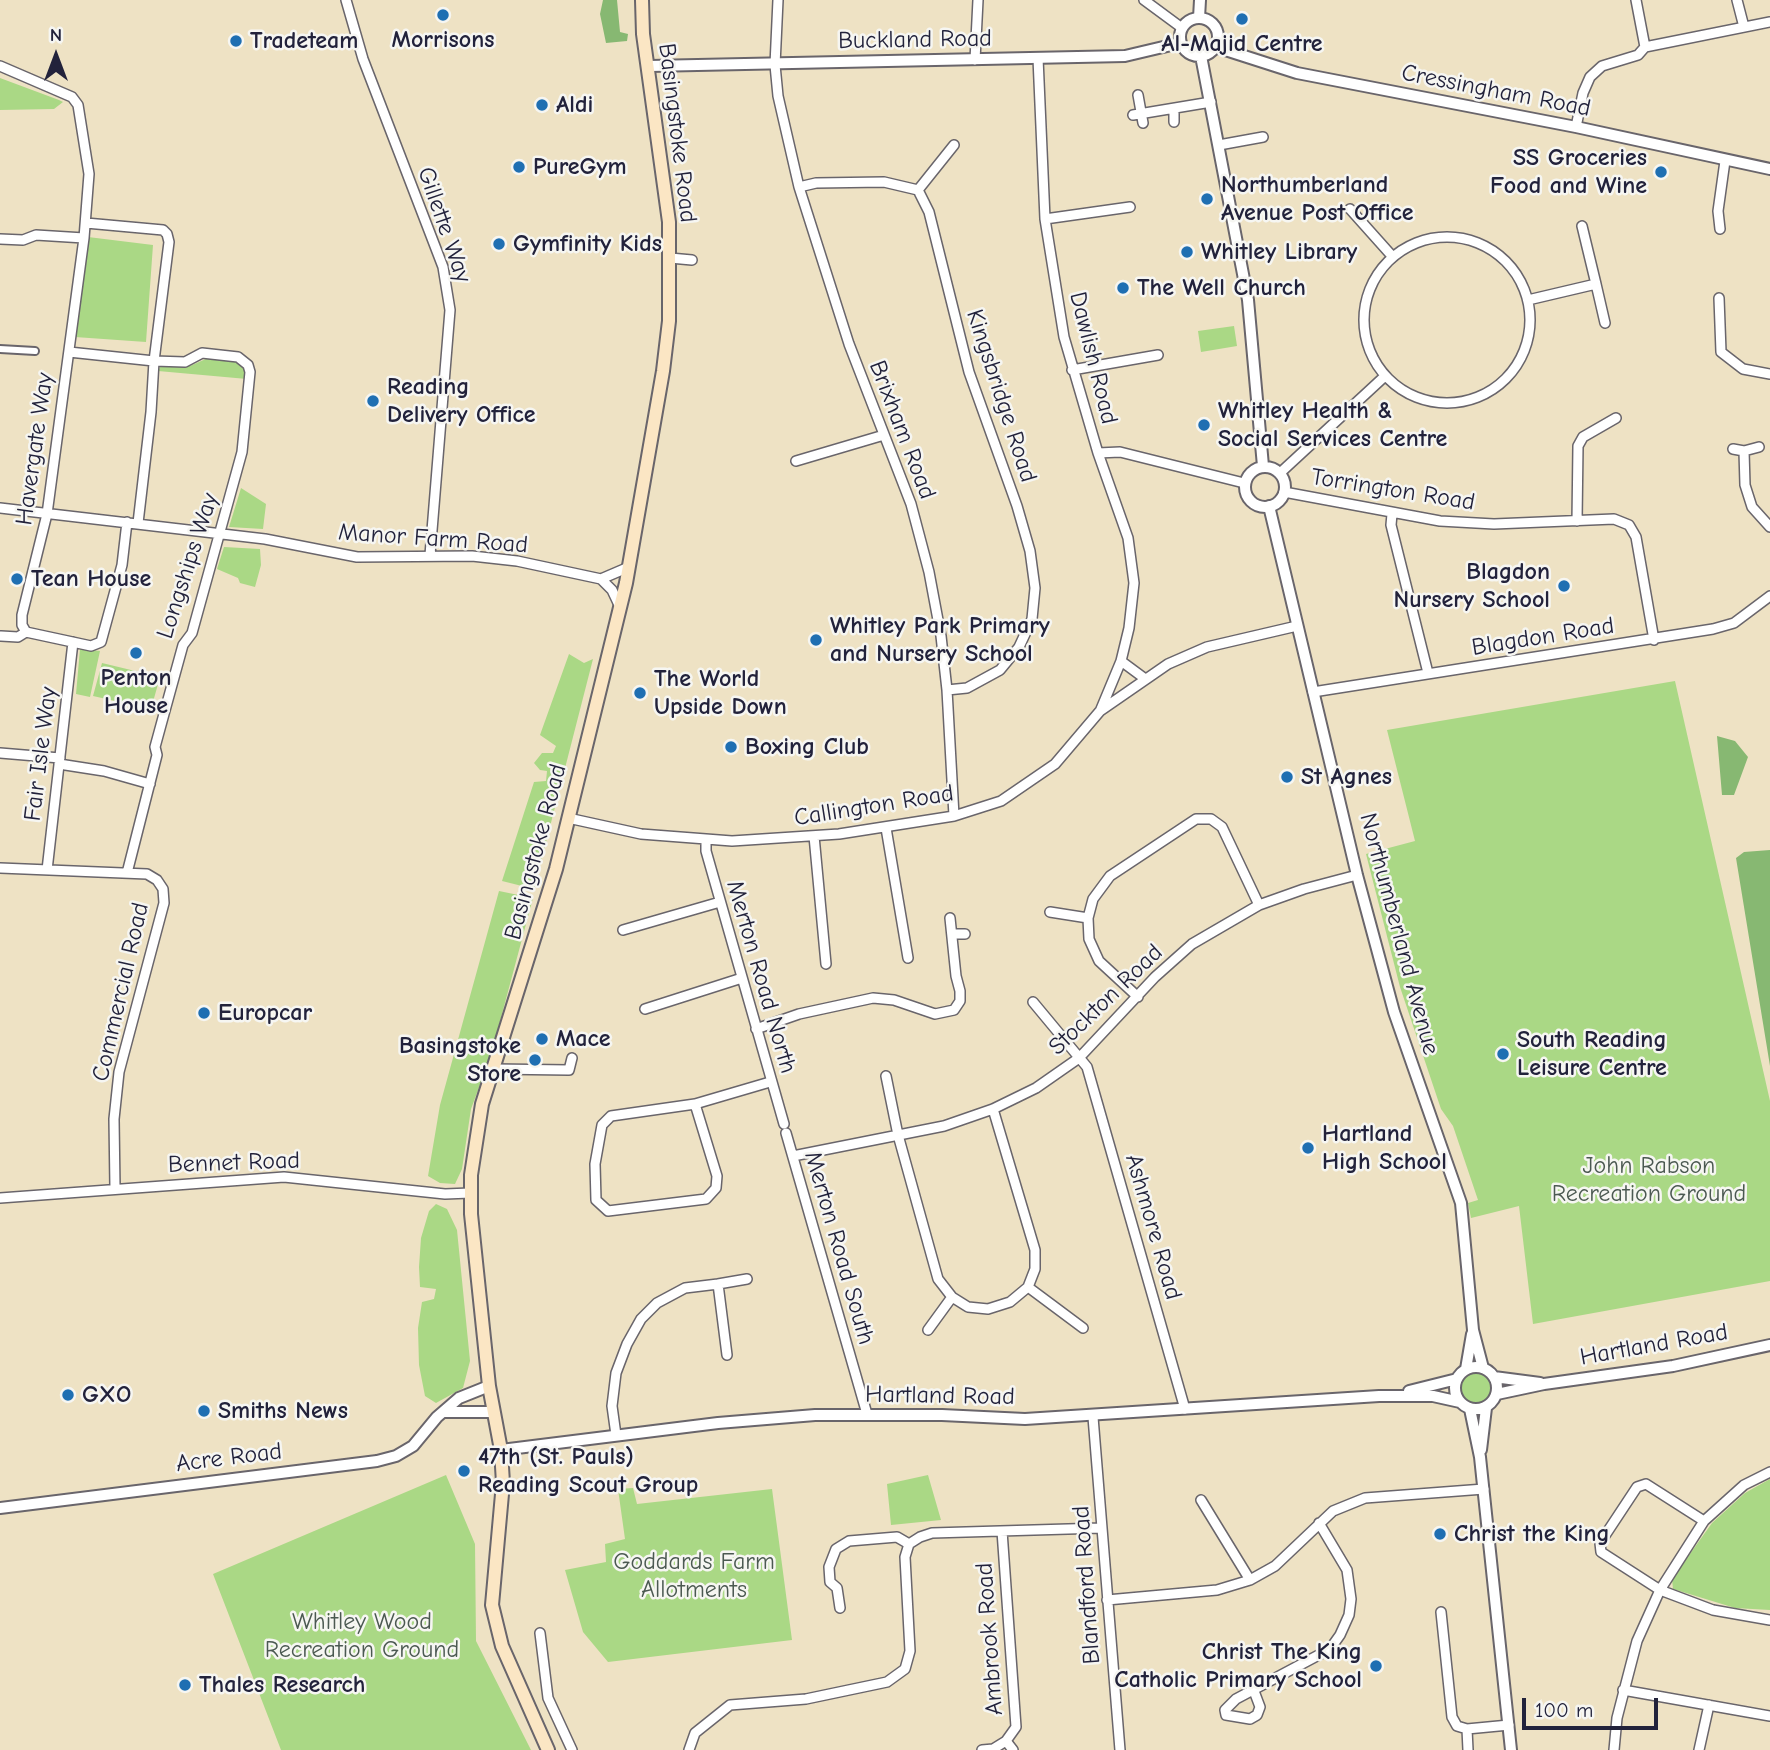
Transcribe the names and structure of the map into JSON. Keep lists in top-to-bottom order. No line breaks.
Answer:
{"streets":{"main road":["Basingstoke Road"],"street":["Buckland Road","Cressingham Road","Gillette Way","Dawlish Road","Kingsbridge Road","Brixham Road","Havergate Way","Torrington Road","Manor Farm Road","Longships Way","Blagdon Road","Fair Isle Way","Callington Road","Northumberland Avenue","Merton Road North","Commercial Road","Stockton Road","Bennet Road","Ashmore Road","Merton Road South","Hartland Road","Acre Road","Blandford Road","Ambrook Road"]},"crossings":[["Buckland Road","Cressingham Road"],["Buckland Road","Basingstoke Road"],["Buckland Road","Dawlish Road"],["Buckland Road","Brixham Road"],["Basingstoke Road","Callington Road"],["Basingstoke Road","Bennet Road"],["Basingstoke Road","Hartland Road"],["Basingstoke Road","Acre Road"],["Gillette Way","Manor Farm Road"],["Dawlish Road","Callington Road"],["Kingsbridge Road","Brixham Road"],["Brixham Road","Callington Road"],["Havergate Way","Manor Farm Road"],["Torrington Road","Blagdon Road"],["Torrington Road","Northumberland Avenue"],["Manor Farm Road","Longships Way"],["Longships Way","Commercial Road"],["Blagdon Road","Northumberland Avenue"],["Fair Isle Way","Commercial Road"],["Callington Road","Northumberland Avenue"],["Callington Road","Merton Road North"],["Northumberland Avenue","Stockton Road"],["Northumberland Avenue","Hartland Road"],["Merton Road North","Merton Road South"],["Commercial Road","Bennet Road"],["Stockton Road","Ashmore Road"],["Stockton Road","Merton Road South"],["Ashmore Road","Hartland Road"],["Merton Road South","Hartland Road"],["Hartland Road","Blandford Road"],["Blandford Road","Ambrook Road"]],"parks":["John Rabson Recreation Ground","Goddards Farm Allotments","Whitley Wood Recreation Ground"],"places":["Morrisons","Al-Majid Centre","Tradeteam","Aldi","PureGym","SS Groceries Food and Wine","Northumberland Avenue Post Office","Gymfinity Kids","Whitley Library","The Well Church","Reading Delivery Office","Whitley Health & Social Services Centre","Tean House","Blagdon Nursery School","Whitley Park Primary and Nursery School","Penton House","The World Upside Down","Boxing Club","St Agnes","Europcar","Mace","South Reading Leisure Centre","Basingstoke Store","Hartland High School","GXO","Smiths News","47th (St. Pauls) Reading Scout Group","Christ the King","Christ The King Catholic Primary School","Thales Research"],"scale_bar":"100 m","north":"top"}
